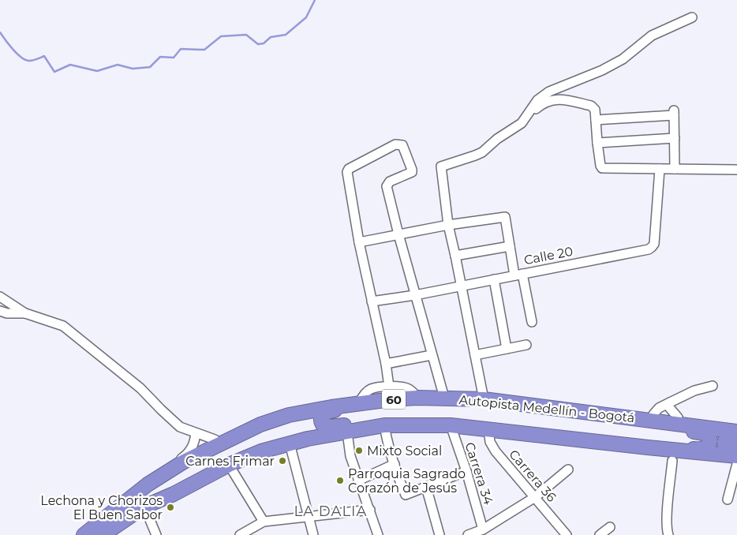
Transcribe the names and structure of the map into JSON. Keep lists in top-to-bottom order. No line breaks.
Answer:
{"streets":{"highway":["60","Autopista Medellín - Bogotá"],"street":["Calle 20","Carrera 34","Carrera 36"]},"crossings":[["Autopista Medellín - Bogotá","Carrera 34"],["Autopista Medellín - Bogotá","Carrera 36"]],"districts":["LA DALIA"],"places":["Mixto Social","Carnes Frimar","Parroquia Sagrado Corazón de Jesús","Lechona y Chorizos El Buen Sabor"]}
